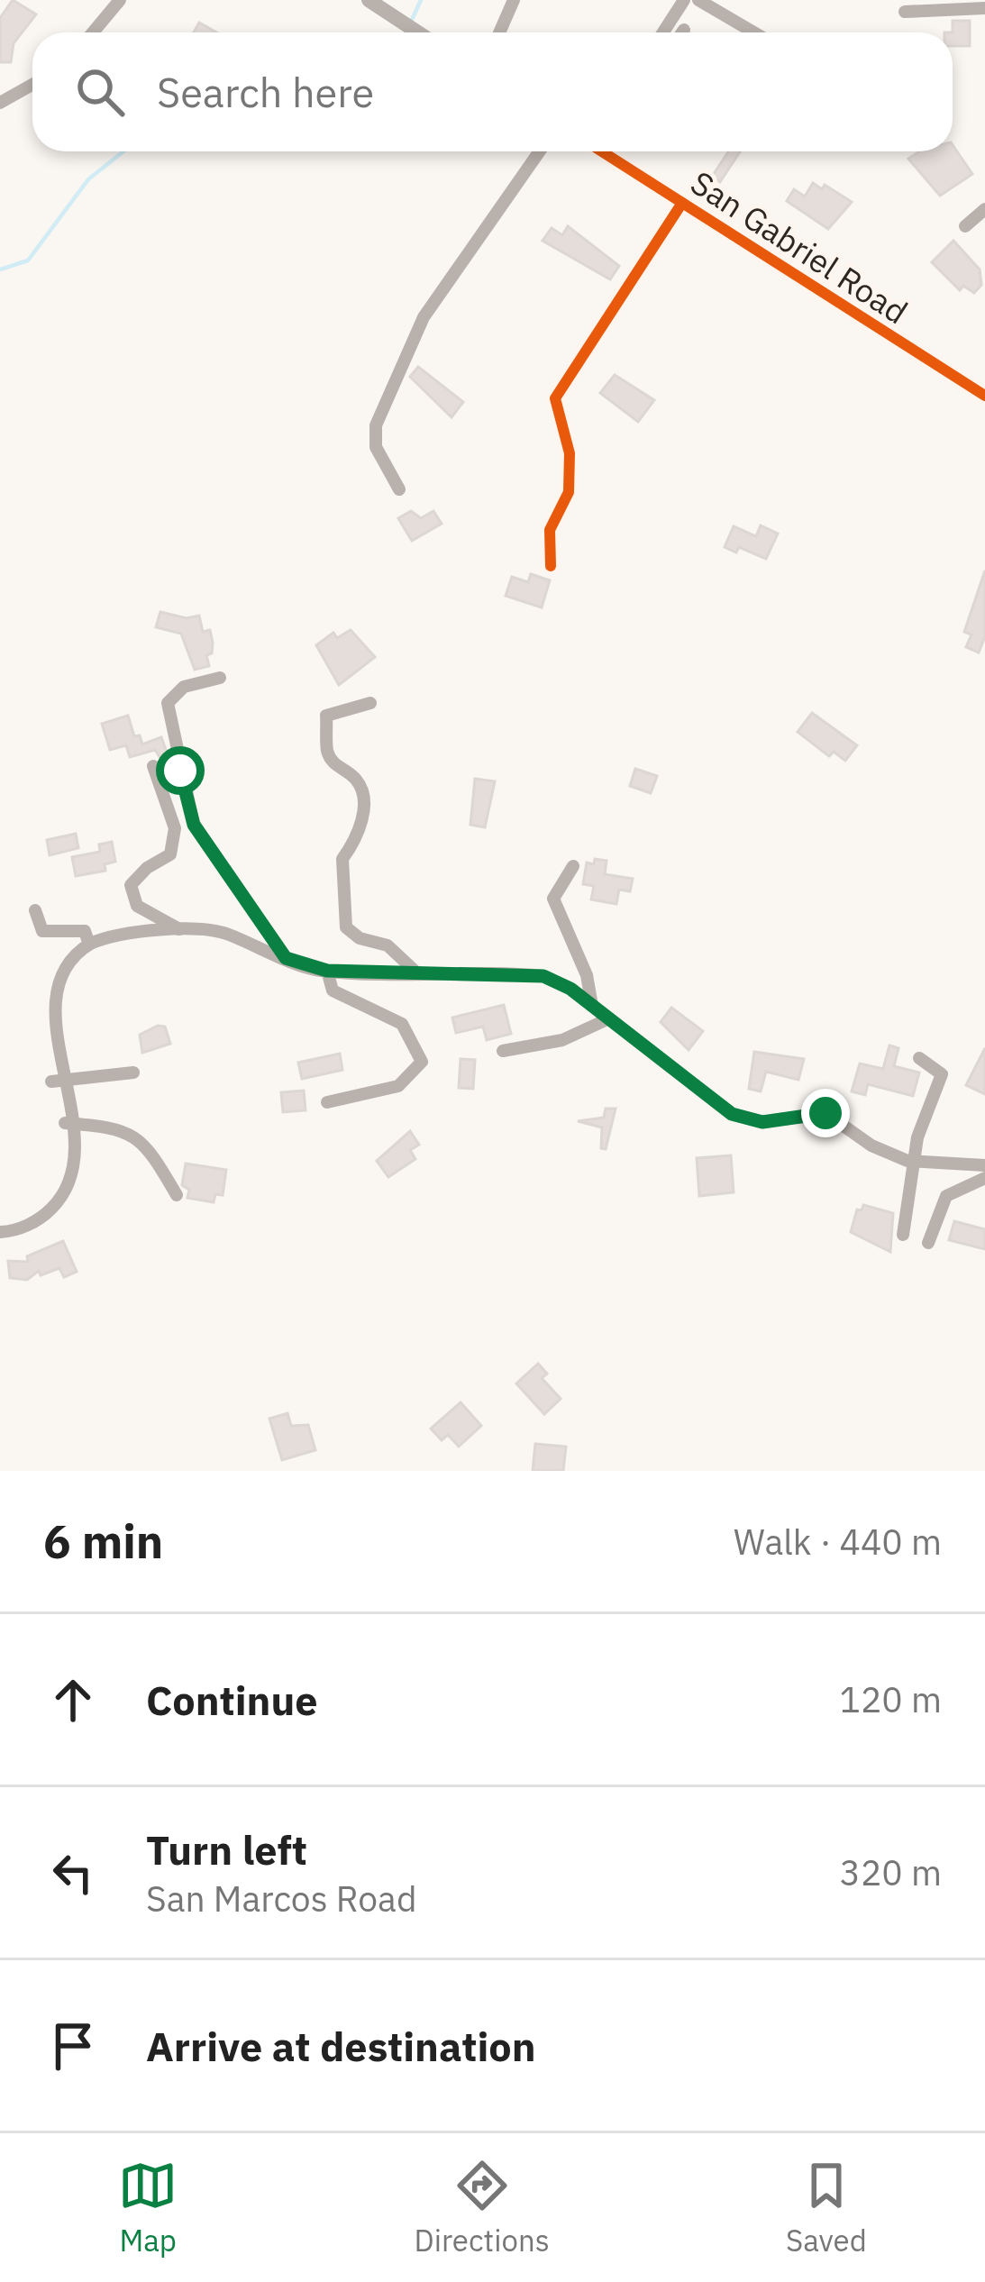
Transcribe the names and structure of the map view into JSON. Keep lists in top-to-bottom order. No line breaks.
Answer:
{"streets":{"street":["San Gabriel Road"]},"page":{"search":"Search here","heading":["6 min","Walk · 440 m"],"list":[["Continue","120 m"],["Turn left","San Marcos Road","320 m"],"Arrive at destination"],"nav":["Map","Directions","Saved"]}}
